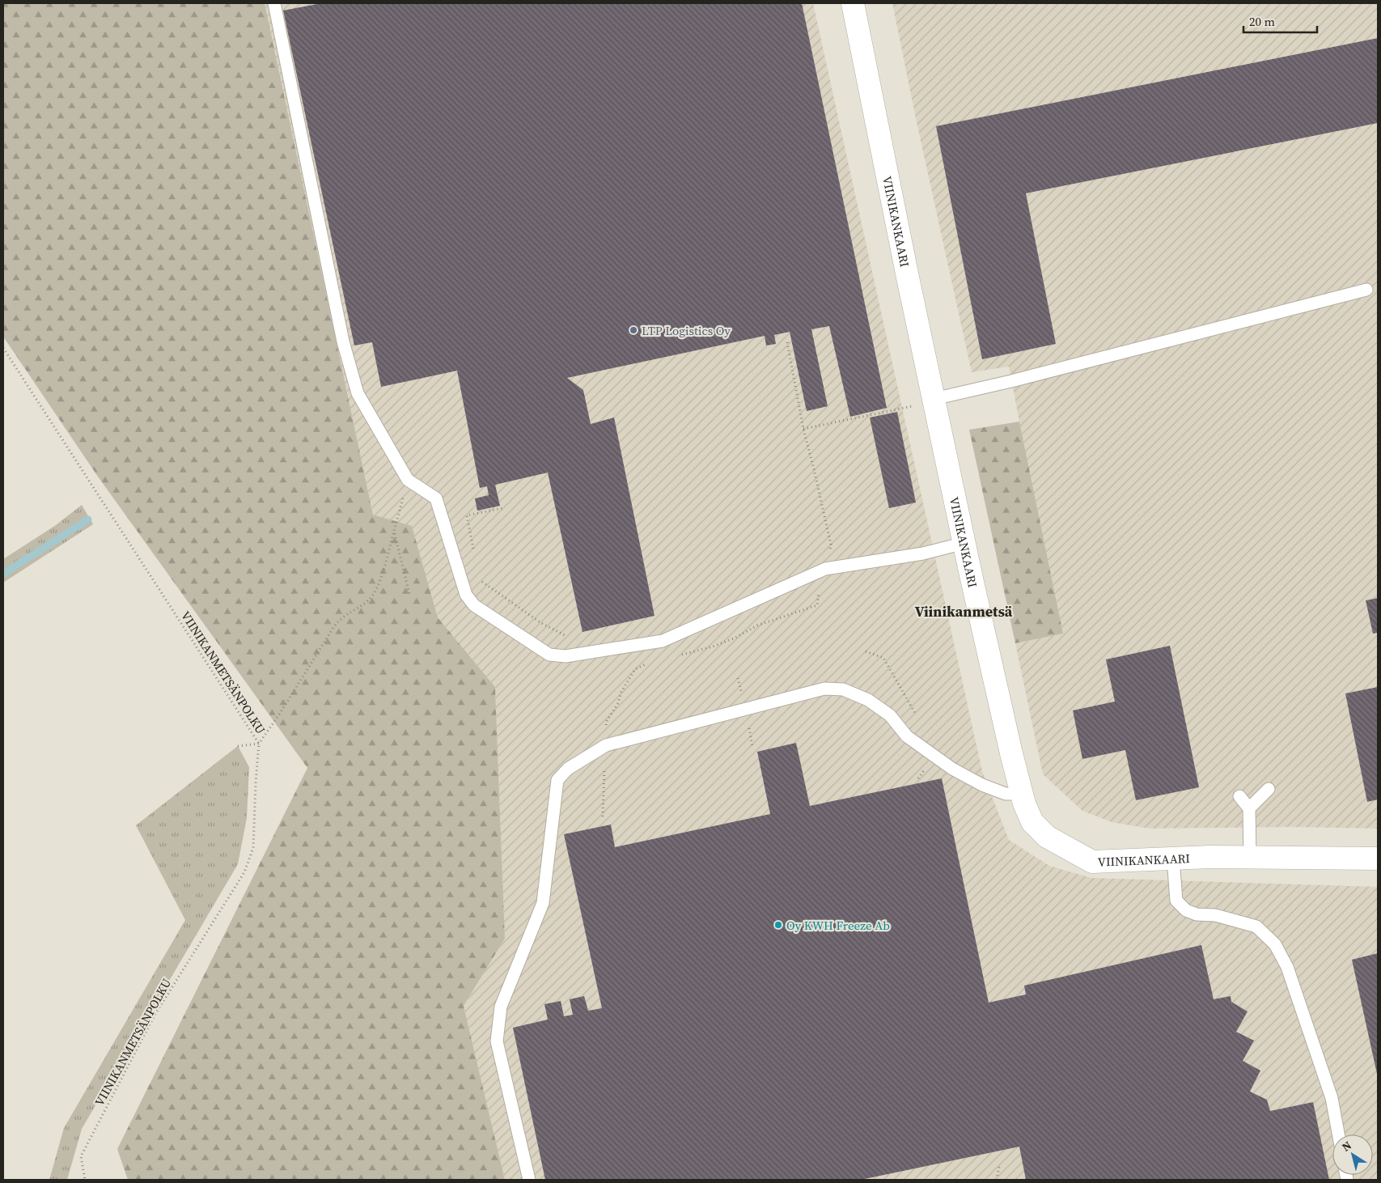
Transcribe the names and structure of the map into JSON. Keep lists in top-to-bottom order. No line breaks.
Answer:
{"streets":{"street":["VIINIKANKAARI"],"path":["VIINIKANMETSÄNPOLKU"]},"districts":["Viinikanmetsä"],"places":["LTP Logistics Oy","Oy KWH Freeze Ab"],"scale_bar":"20 m","north":"top left"}
